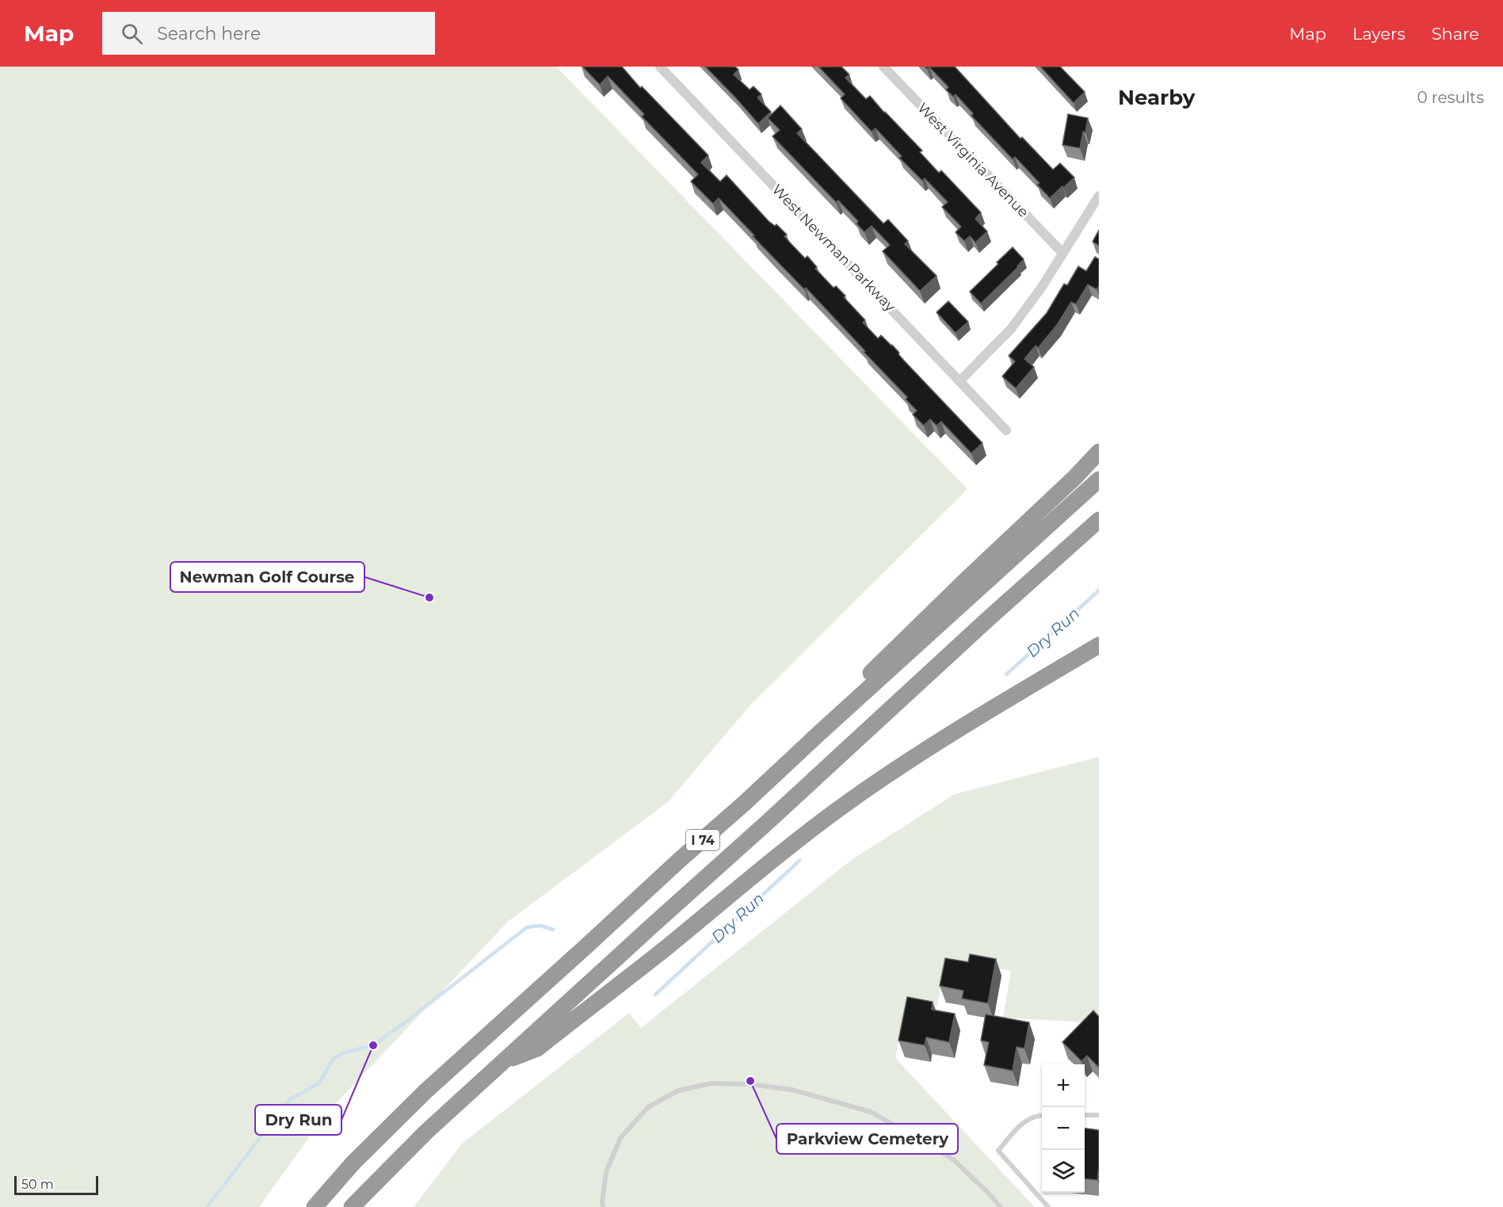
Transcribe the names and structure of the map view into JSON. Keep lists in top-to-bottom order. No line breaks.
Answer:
{"streets":{"highway":["I 74"],"street":["West Virginia Avenue","West Newman Parkway"]},"water":["Dry Run"],"places":["Newman Golf Course","Dry Run","Parkview Cemetery"],"scale_bar":"50 m","page":{"header":"Map","search":"Search here","nav":["Map","Layers","Share"],"heading":["Nearby","0 results"],"map_buttons":["+","−"],"scale":"50 m"}}
